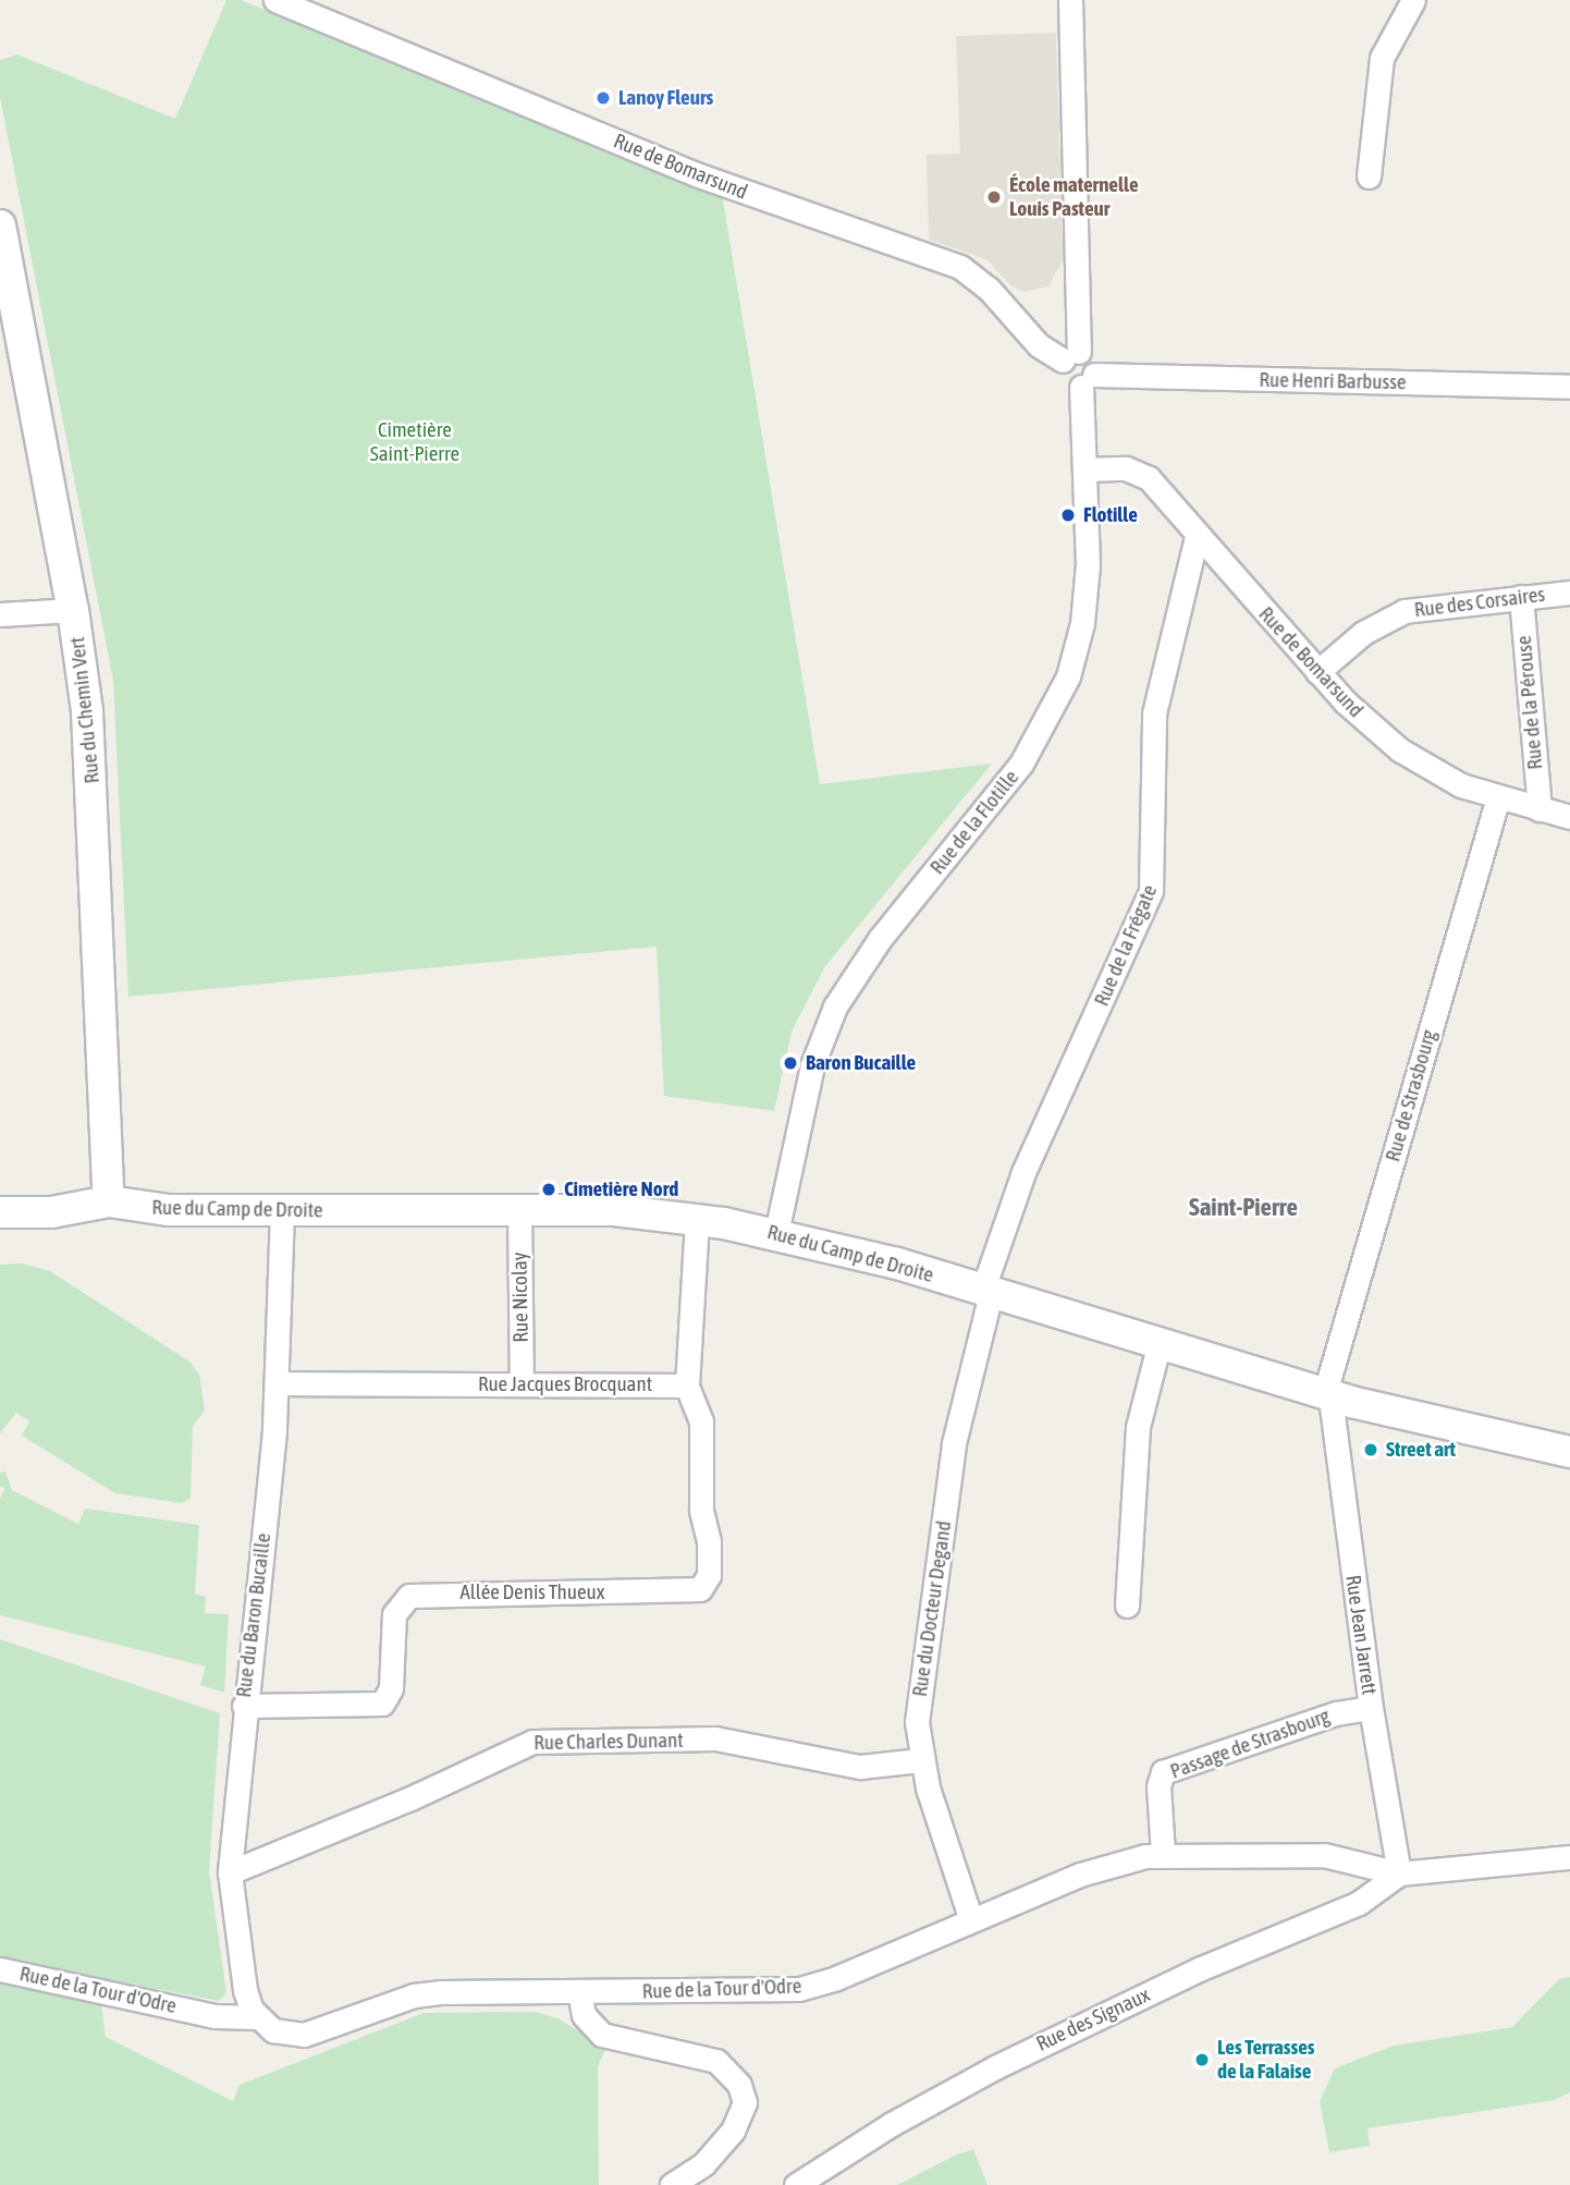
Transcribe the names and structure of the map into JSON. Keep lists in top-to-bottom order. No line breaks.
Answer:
{"streets":{"street":["Rue de Bomarsund","Rue Henri Barbusse","Rue des Corsaires","Rue de la Pérouse","Rue du Chemin Vert","Rue de la Flotille","Rue de la Frégate","Rue de Strasbourg","Rue du Camp de Droite","Rue Nicolay","Rue Jacques Brocquant","Allée Denis Thueux","Rue du Docteur Degand","Rue du Baron Bucaille","Rue Jean Jarrett","Rue Charles Dunant","Passage de Strasbourg","Rue de la Tour d'Odre","Rue des Signaux"]},"crossings":[["Rue de Bomarsund","Rue des Corsaires"],["Rue de Bomarsund","Rue de la Pérouse"],["Rue de Bomarsund","Rue de la Flotille"],["Rue de Bomarsund","Rue de la Frégate"],["Rue de Bomarsund","Rue de Strasbourg"],["Rue Henri Barbusse","Rue de la Flotille"],["Rue des Corsaires","Rue de la Pérouse"],["Rue du Chemin Vert","Rue du Camp de Droite"],["Rue de la Flotille","Rue du Camp de Droite"],["Rue de la Frégate","Rue du Camp de Droite"],["Rue de la Frégate","Rue du Docteur Degand"],["Rue de Strasbourg","Rue du Camp de Droite"],["Rue de Strasbourg","Rue Jean Jarrett"],["Rue du Camp de Droite","Rue Nicolay"],["Rue du Camp de Droite","Rue du Docteur Degand"],["Rue du Camp de Droite","Rue du Baron Bucaille"],["Rue du Camp de Droite","Rue Jean Jarrett"],["Rue Nicolay","Rue Jacques Brocquant"],["Rue Jacques Brocquant","Allée Denis Thueux"],["Rue Jacques Brocquant","Rue du Baron Bucaille"],["Allée Denis Thueux","Rue du Baron Bucaille"],["Rue du Docteur Degand","Rue Charles Dunant"],["Rue du Docteur Degand","Rue de la Tour d'Odre"],["Rue du Baron Bucaille","Rue Charles Dunant"],["Rue du Baron Bucaille","Rue de la Tour d'Odre"],["Rue Jean Jarrett","Passage de Strasbourg"],["Rue Jean Jarrett","Rue de la Tour d'Odre"],["Rue Jean Jarrett","Rue des Signaux"],["Passage de Strasbourg","Rue de la Tour d'Odre"],["Rue de la Tour d'Odre","Rue des Signaux"]],"districts":["Saint-Pierre"],"parks":["Cimetière Saint-Pierre"],"places":["Lanoy Fleurs","École maternelle Louis Pasteur","Flotille","Baron Bucaille","Cimetière Nord","Street art","Les Terrasses de la Falaise"]}
